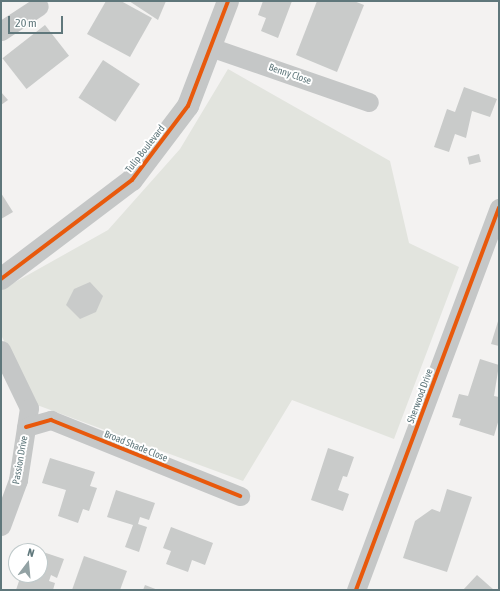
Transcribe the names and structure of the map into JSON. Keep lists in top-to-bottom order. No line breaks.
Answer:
{"streets":{"street":["Benny Close","Tulip Boulevard","Sherwood Drive","Broad Shade Close","Passion Drive"]},"crossings":[["Benny Close","Tulip Boulevard"],["Broad Shade Close","Passion Drive"]],"scale_bar":"20 m","north":"top"}
